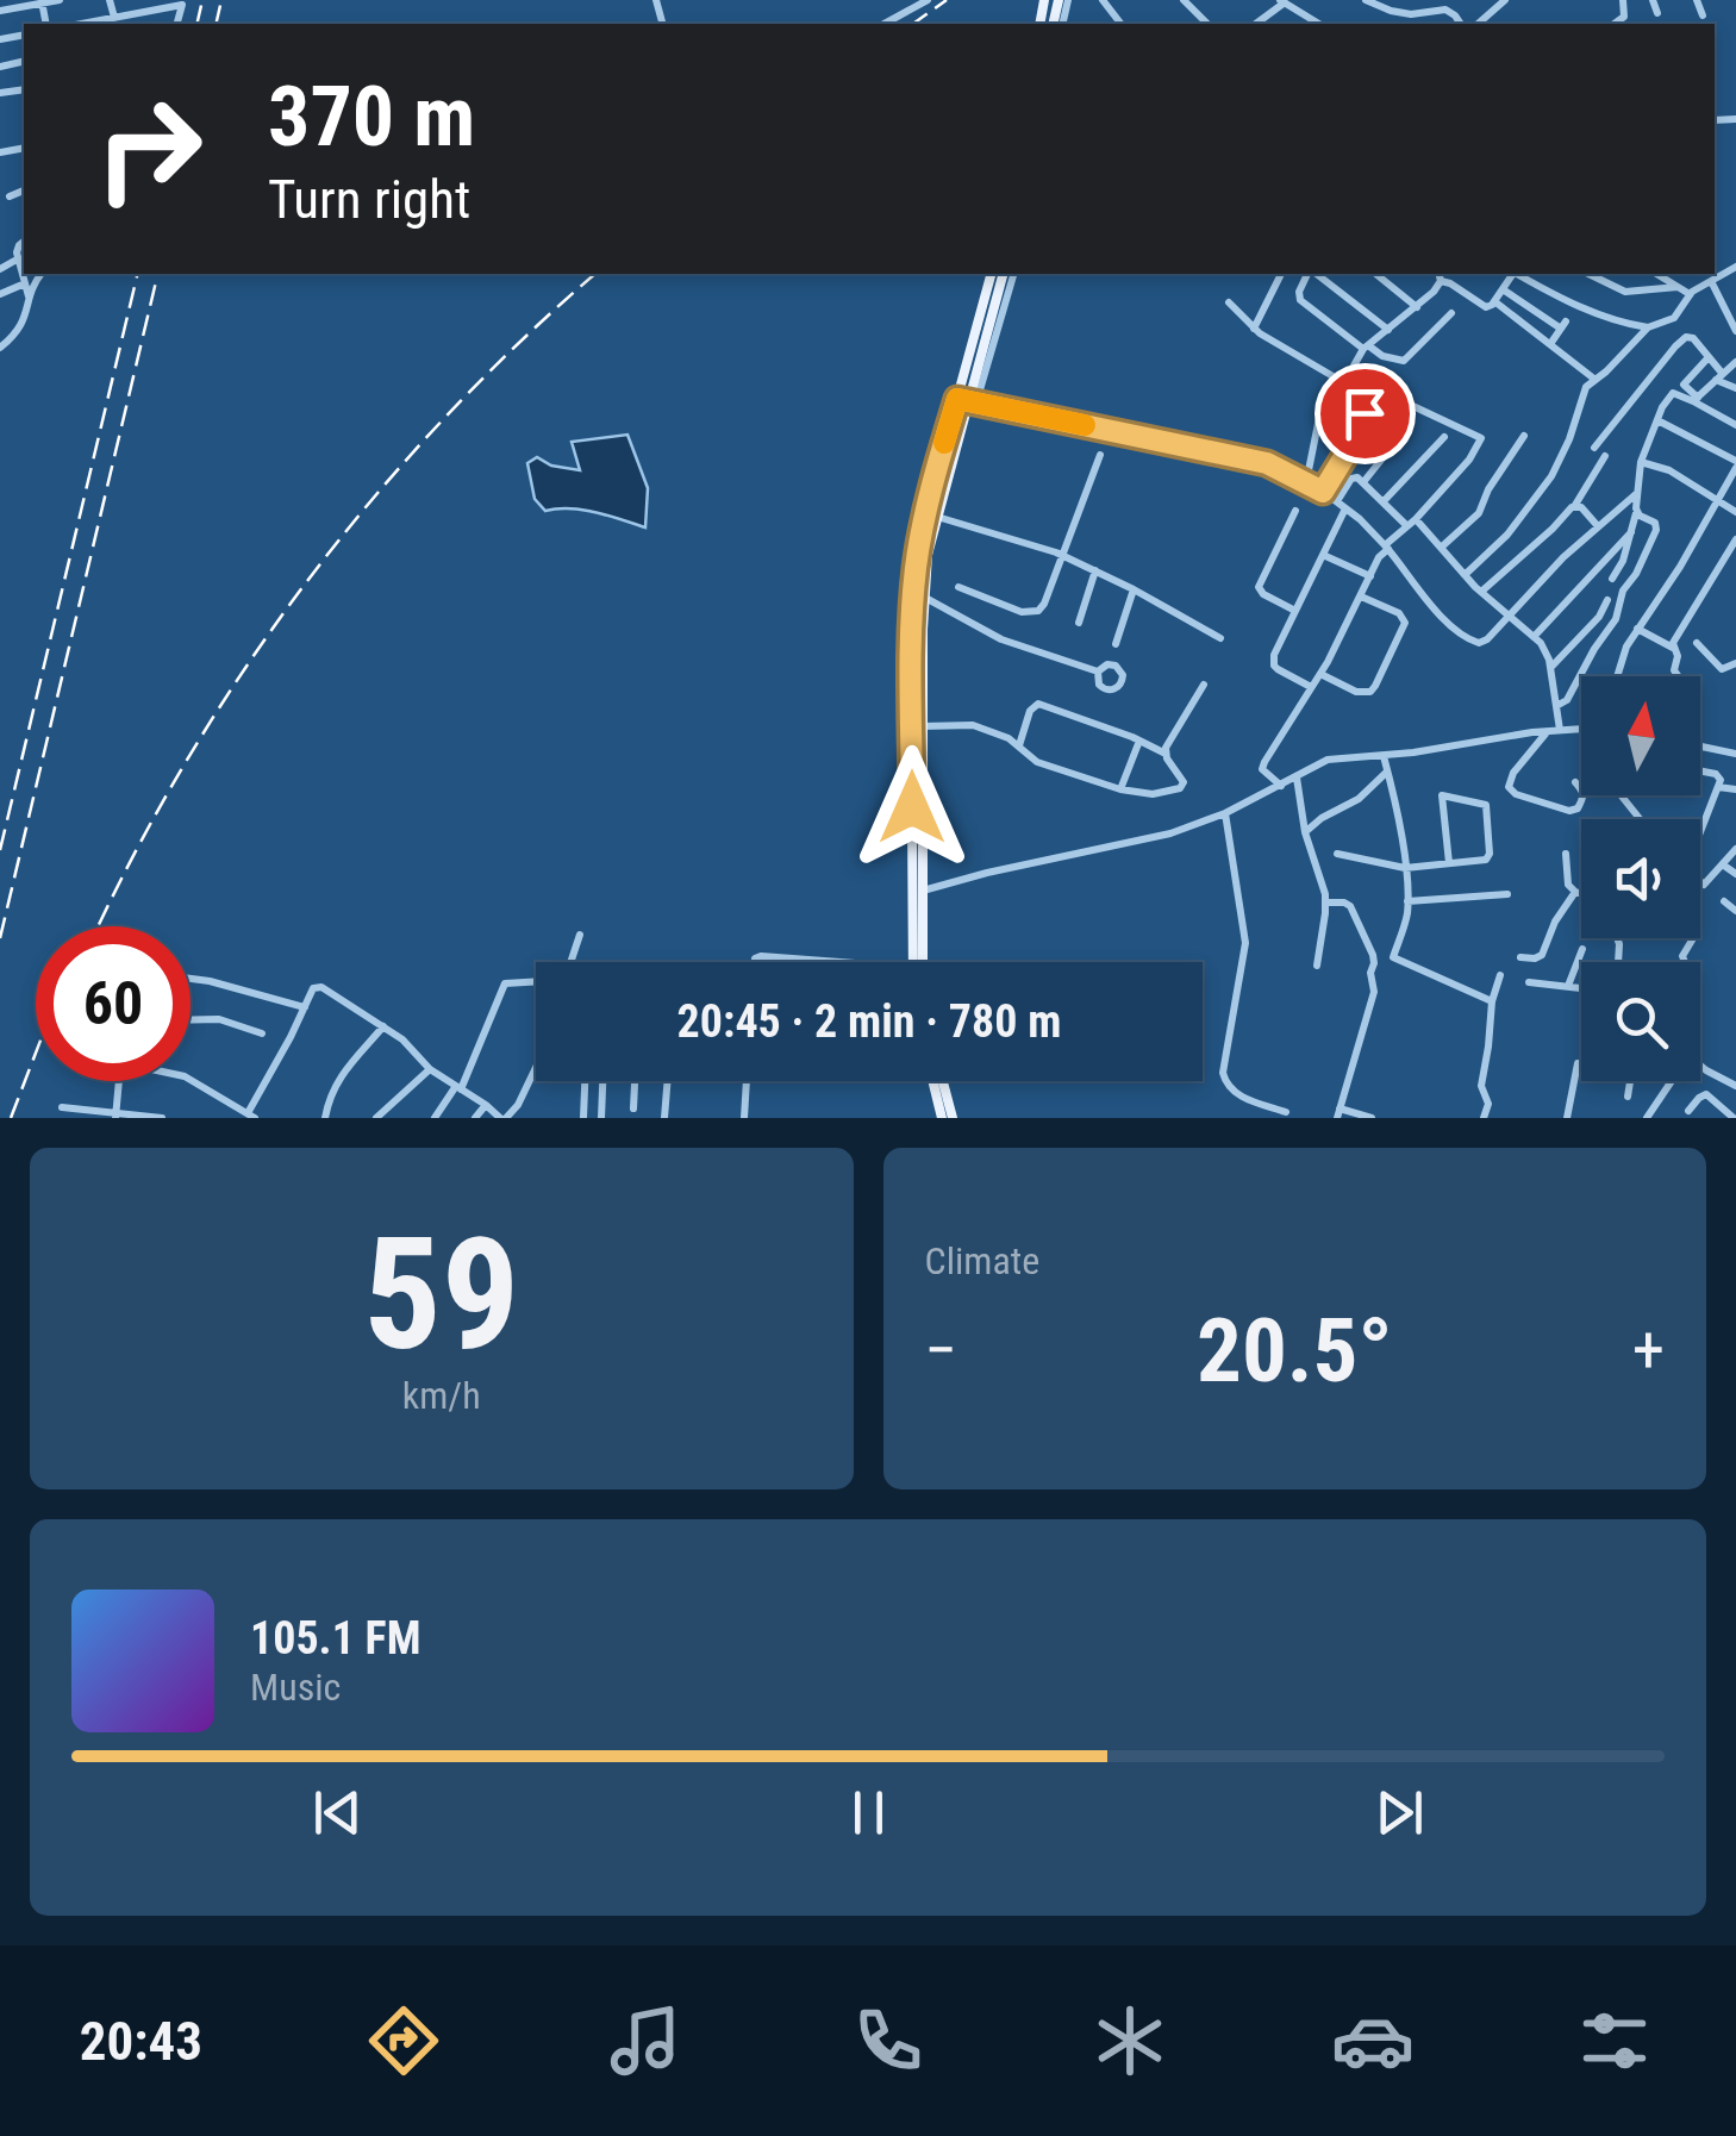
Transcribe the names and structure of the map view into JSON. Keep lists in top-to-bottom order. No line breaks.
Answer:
{"north":"top","page":{"turn":["370 m","Turn right"],"limit":"60","trip":"20:45 · 2 min · 780 m","tile":[["59","km/h"],"Climate"],"heat":["−","20.5°","+"],"song":["105.1 FM","Music"],"tabs":"20:43"}}
